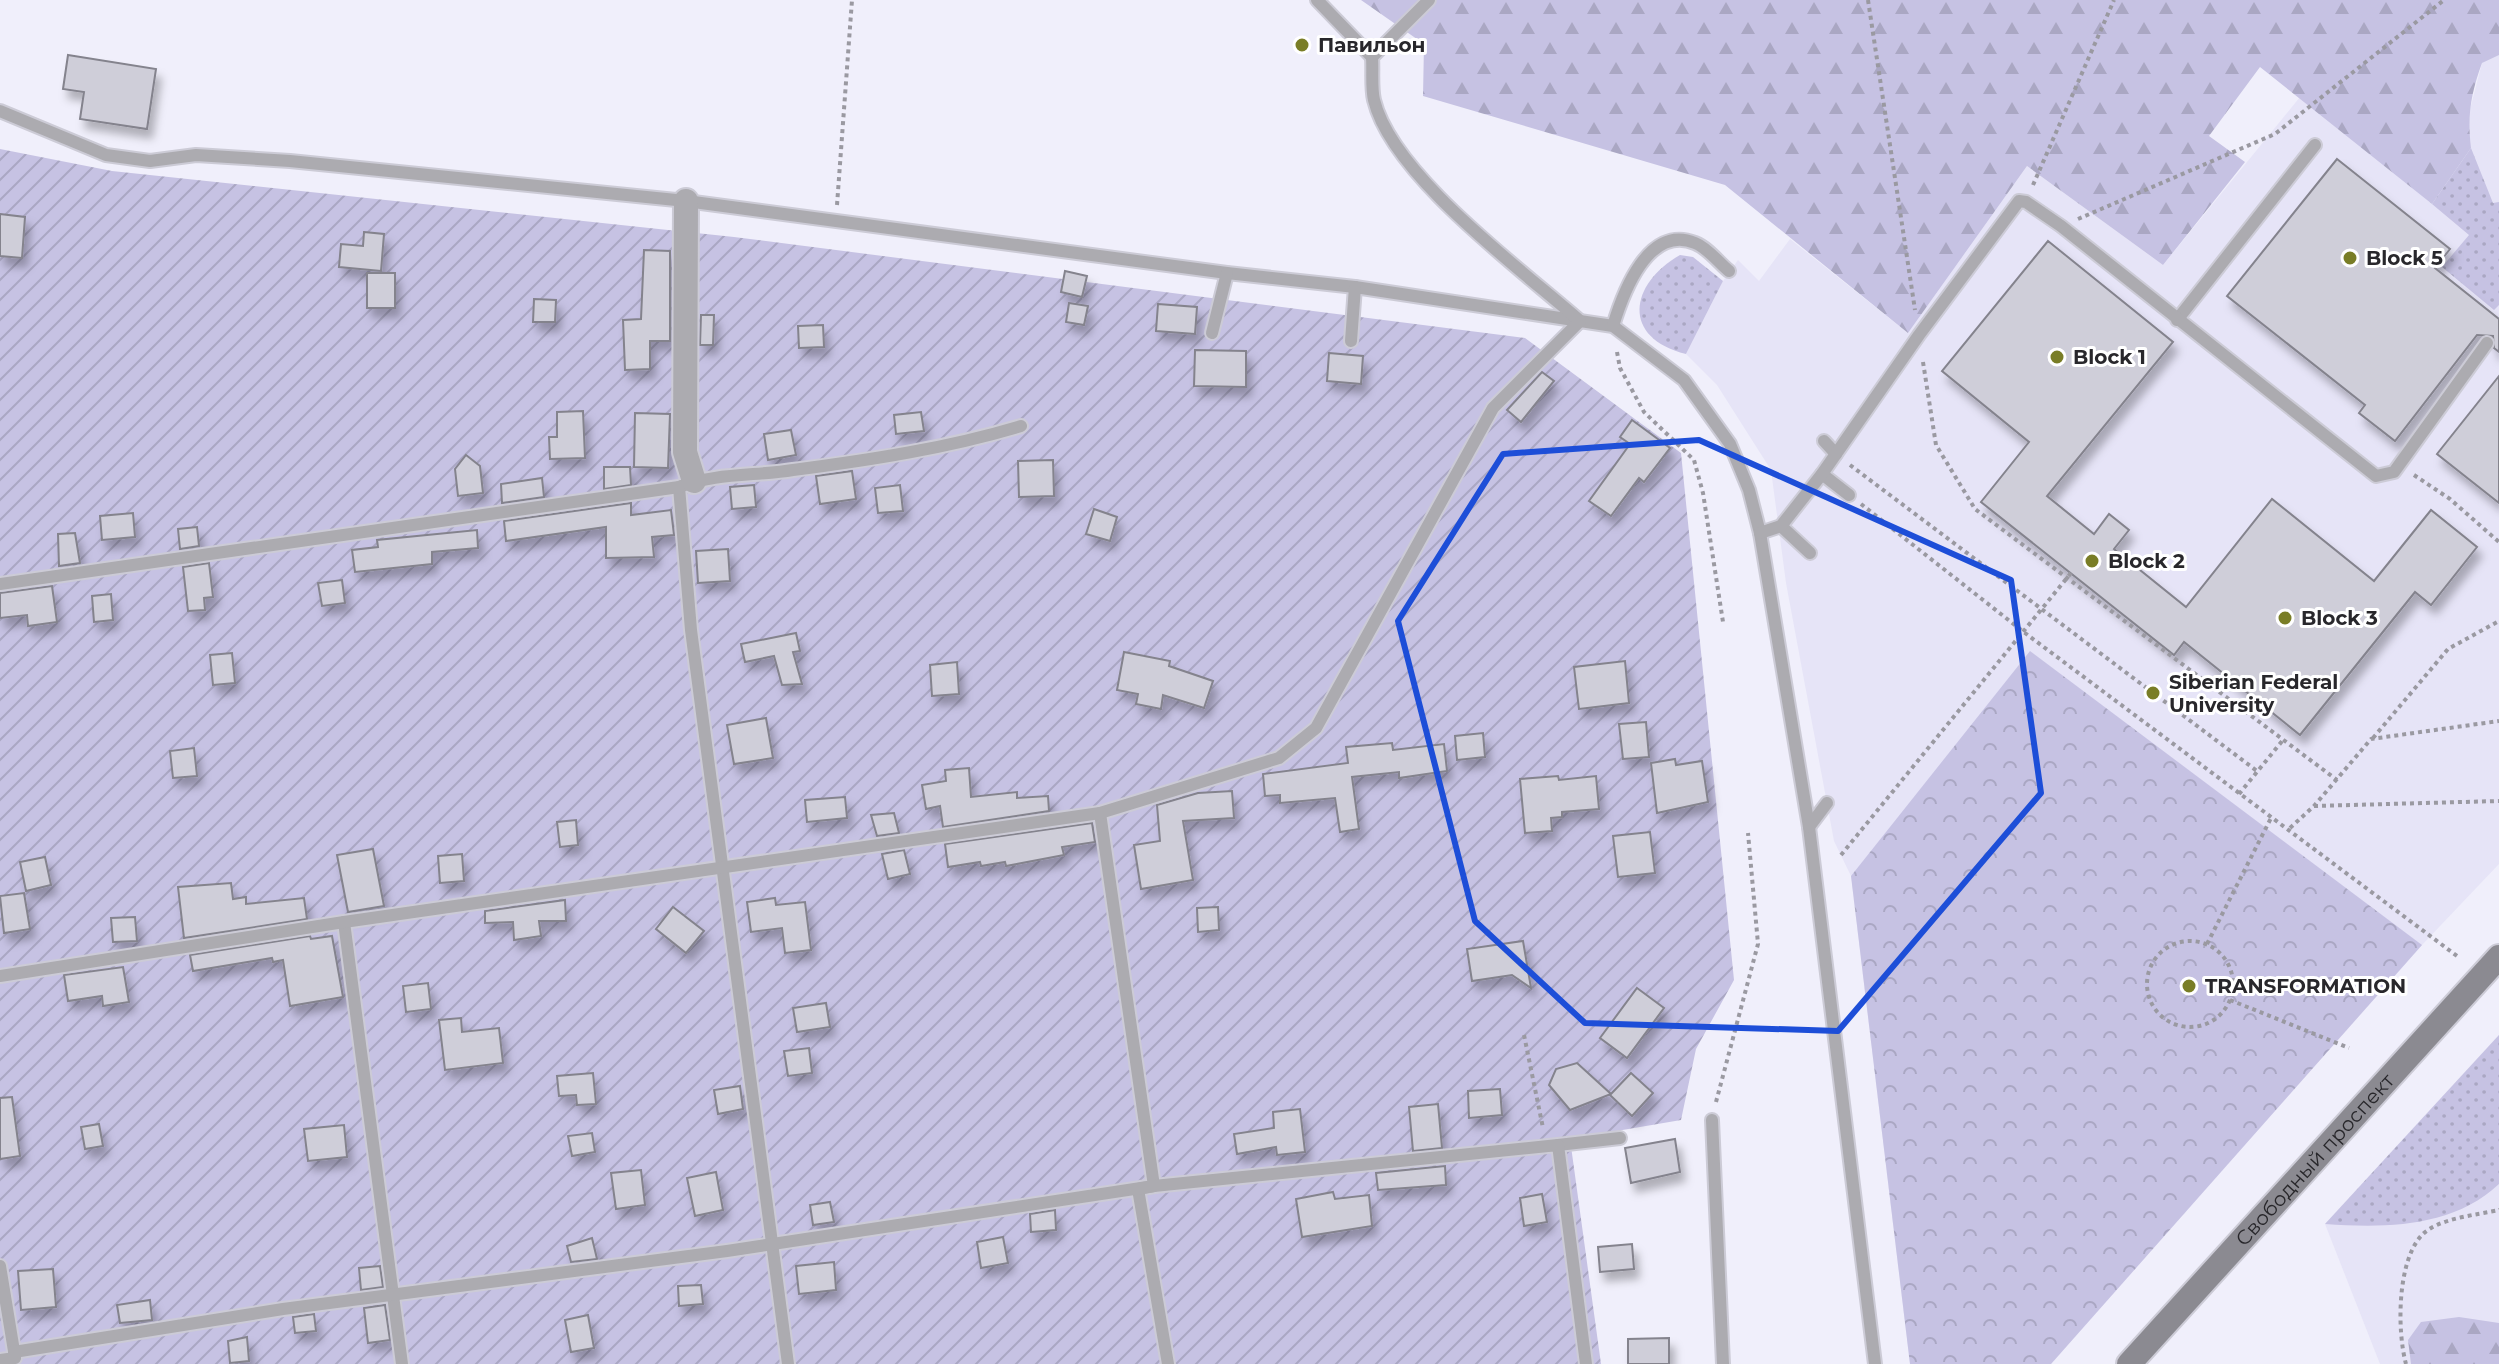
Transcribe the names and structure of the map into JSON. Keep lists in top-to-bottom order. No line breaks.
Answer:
{"streets":{"main road":["Свободный проспект"]},"places":["Павильон","Block 5","Block 1","Block 2","Block 3","Siberian Federal University","TRANSFORMATION"]}
